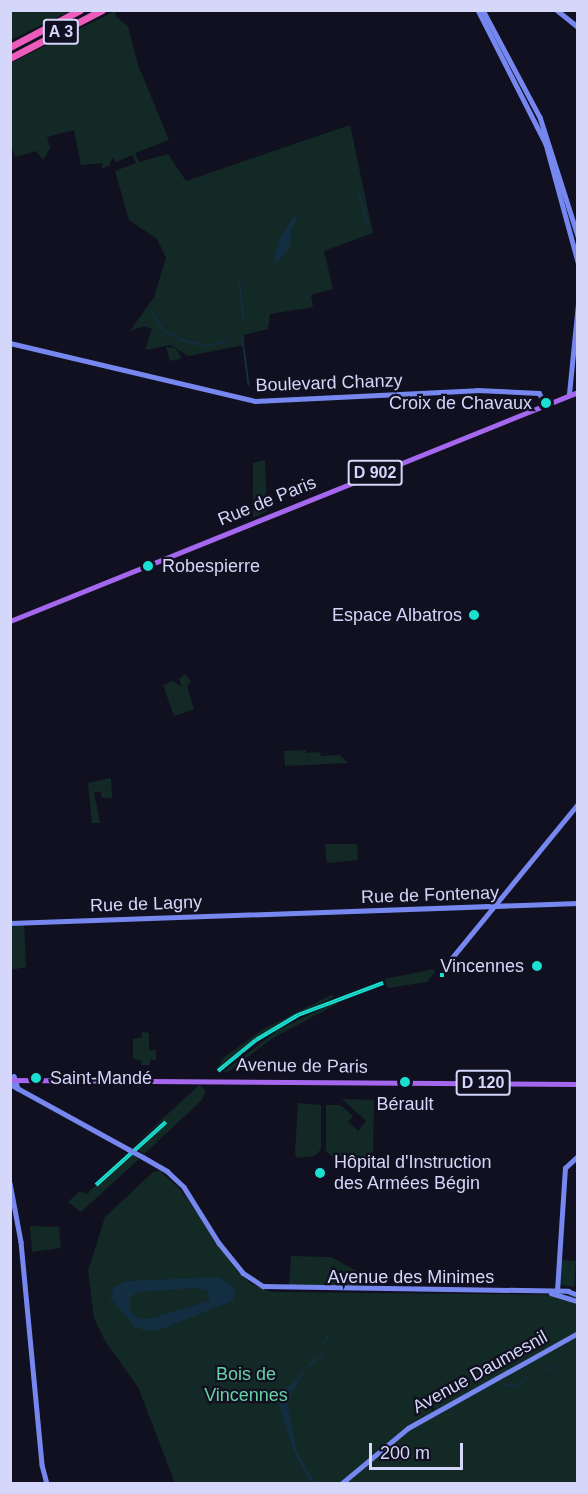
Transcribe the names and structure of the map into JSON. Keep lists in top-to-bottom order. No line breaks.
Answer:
{"streets":{"highway":["A 3"],"main road":["Boulevard Chanzy","D 902","Rue de Paris","Rue de Fontenay","Rue de Lagny","Avenue de Paris","D 120","Avenue des Minimes","Avenue Daumesnil"]},"crossings":[["Boulevard Chanzy","Rue de Paris"],["Rue de Fontenay","Rue de Lagny"],["Avenue de Paris","Avenue des Minimes"]],"parks":["Bois de Vincennes"],"places":["Croix de Chavaux","Robespierre","Espace Albatros","Vincennes","Saint-Mandé","Bérault","Hôpital d'Instruction des Armées Bégin"],"scale_bar":"200 m"}
